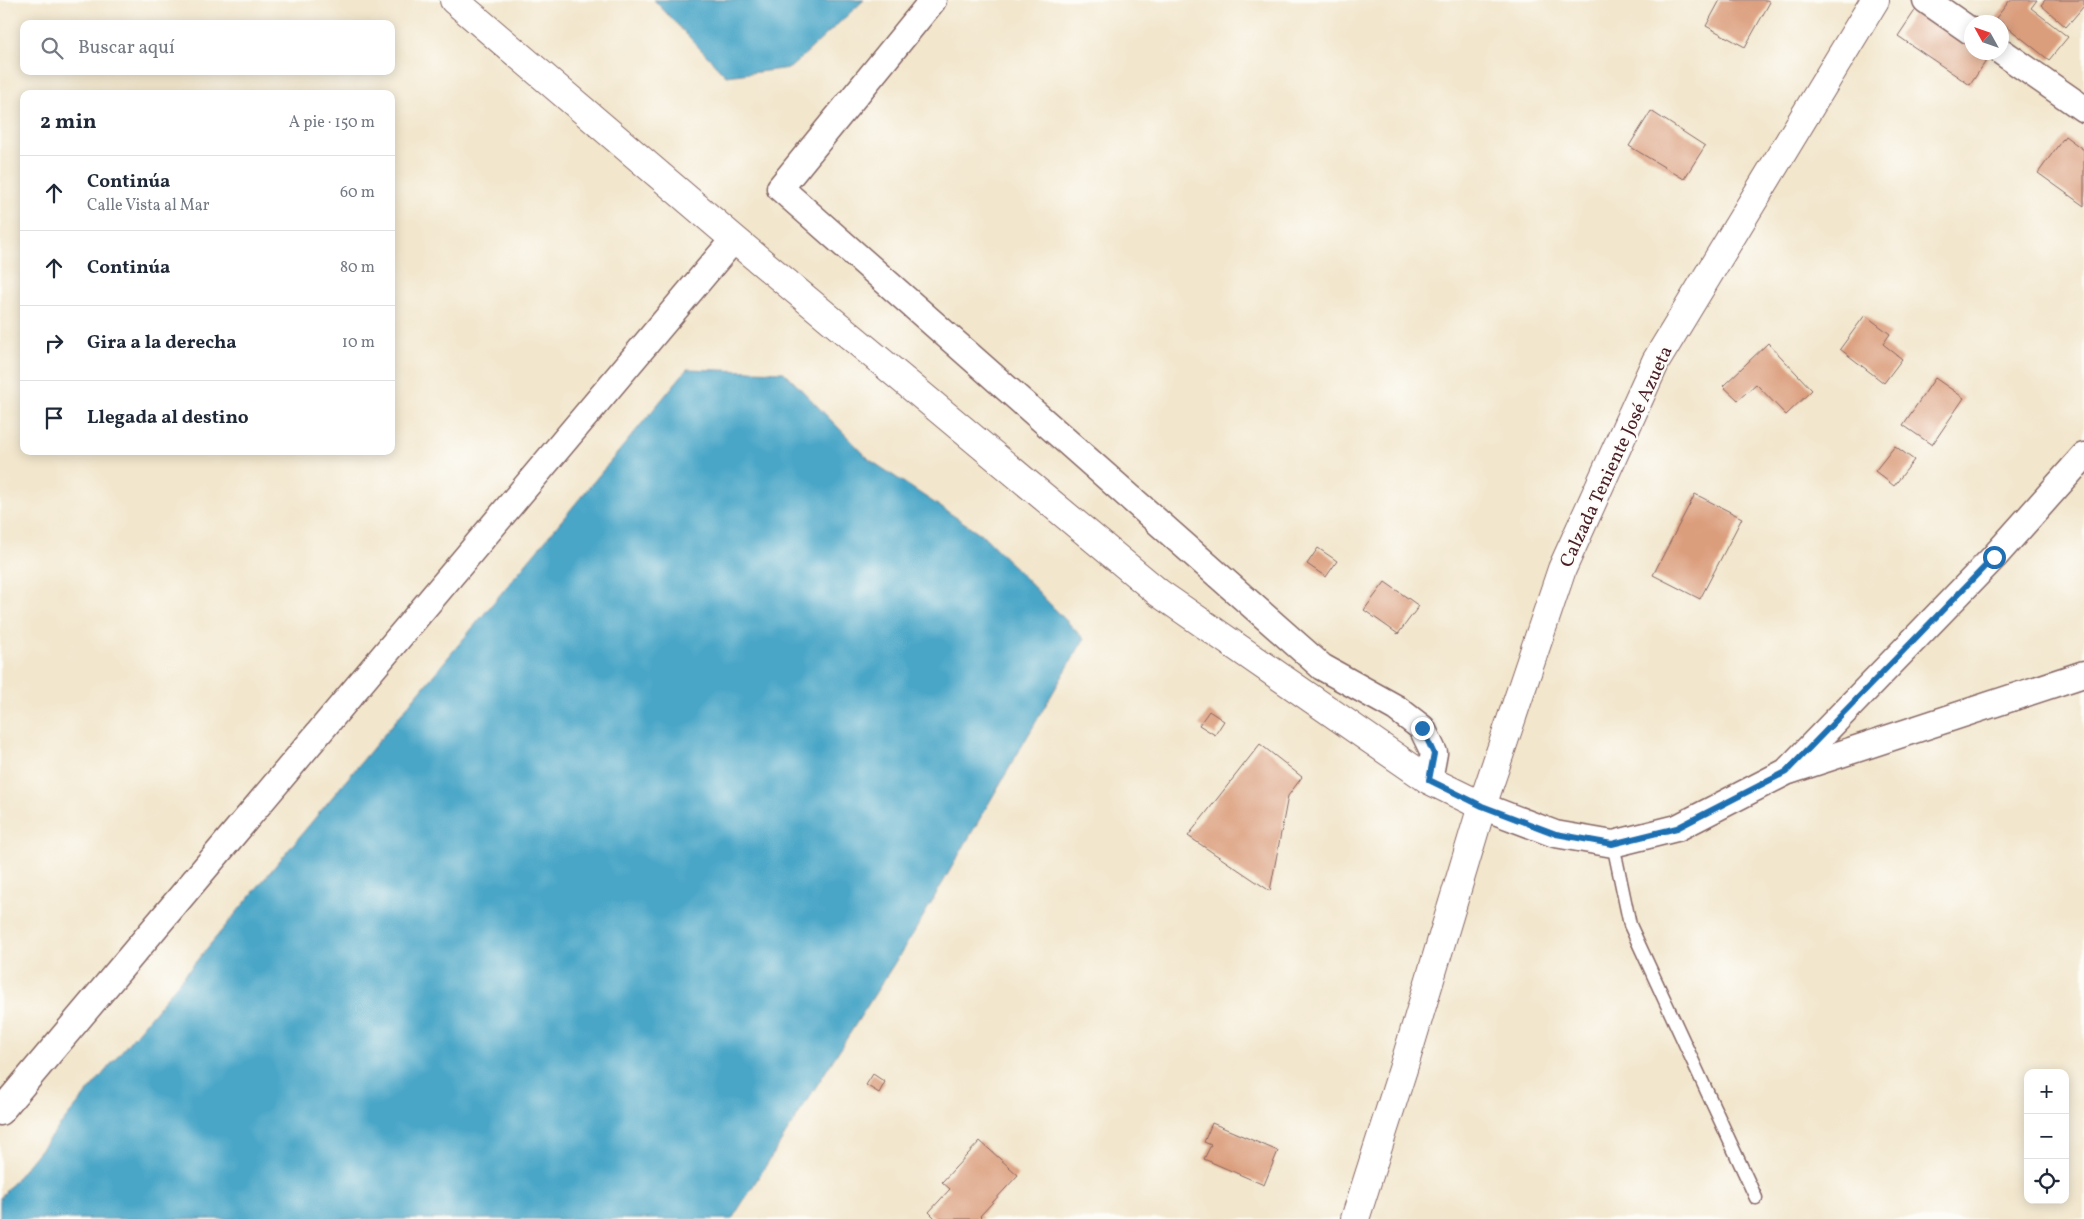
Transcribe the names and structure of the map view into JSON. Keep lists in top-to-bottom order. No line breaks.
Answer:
{"streets":{"main road":["Calzada Teniente José Azueta"]},"north":"top left","page":{"search":"Buscar aquí","heading":["2 min","A pie · 150 m"],"list":[["Continúa","Calle Vista al Mar","60 m"],["Continúa","80 m"],["Gira a la derecha","10 m"],"Llegada al destino"],"map_buttons":["+","−"]}}
